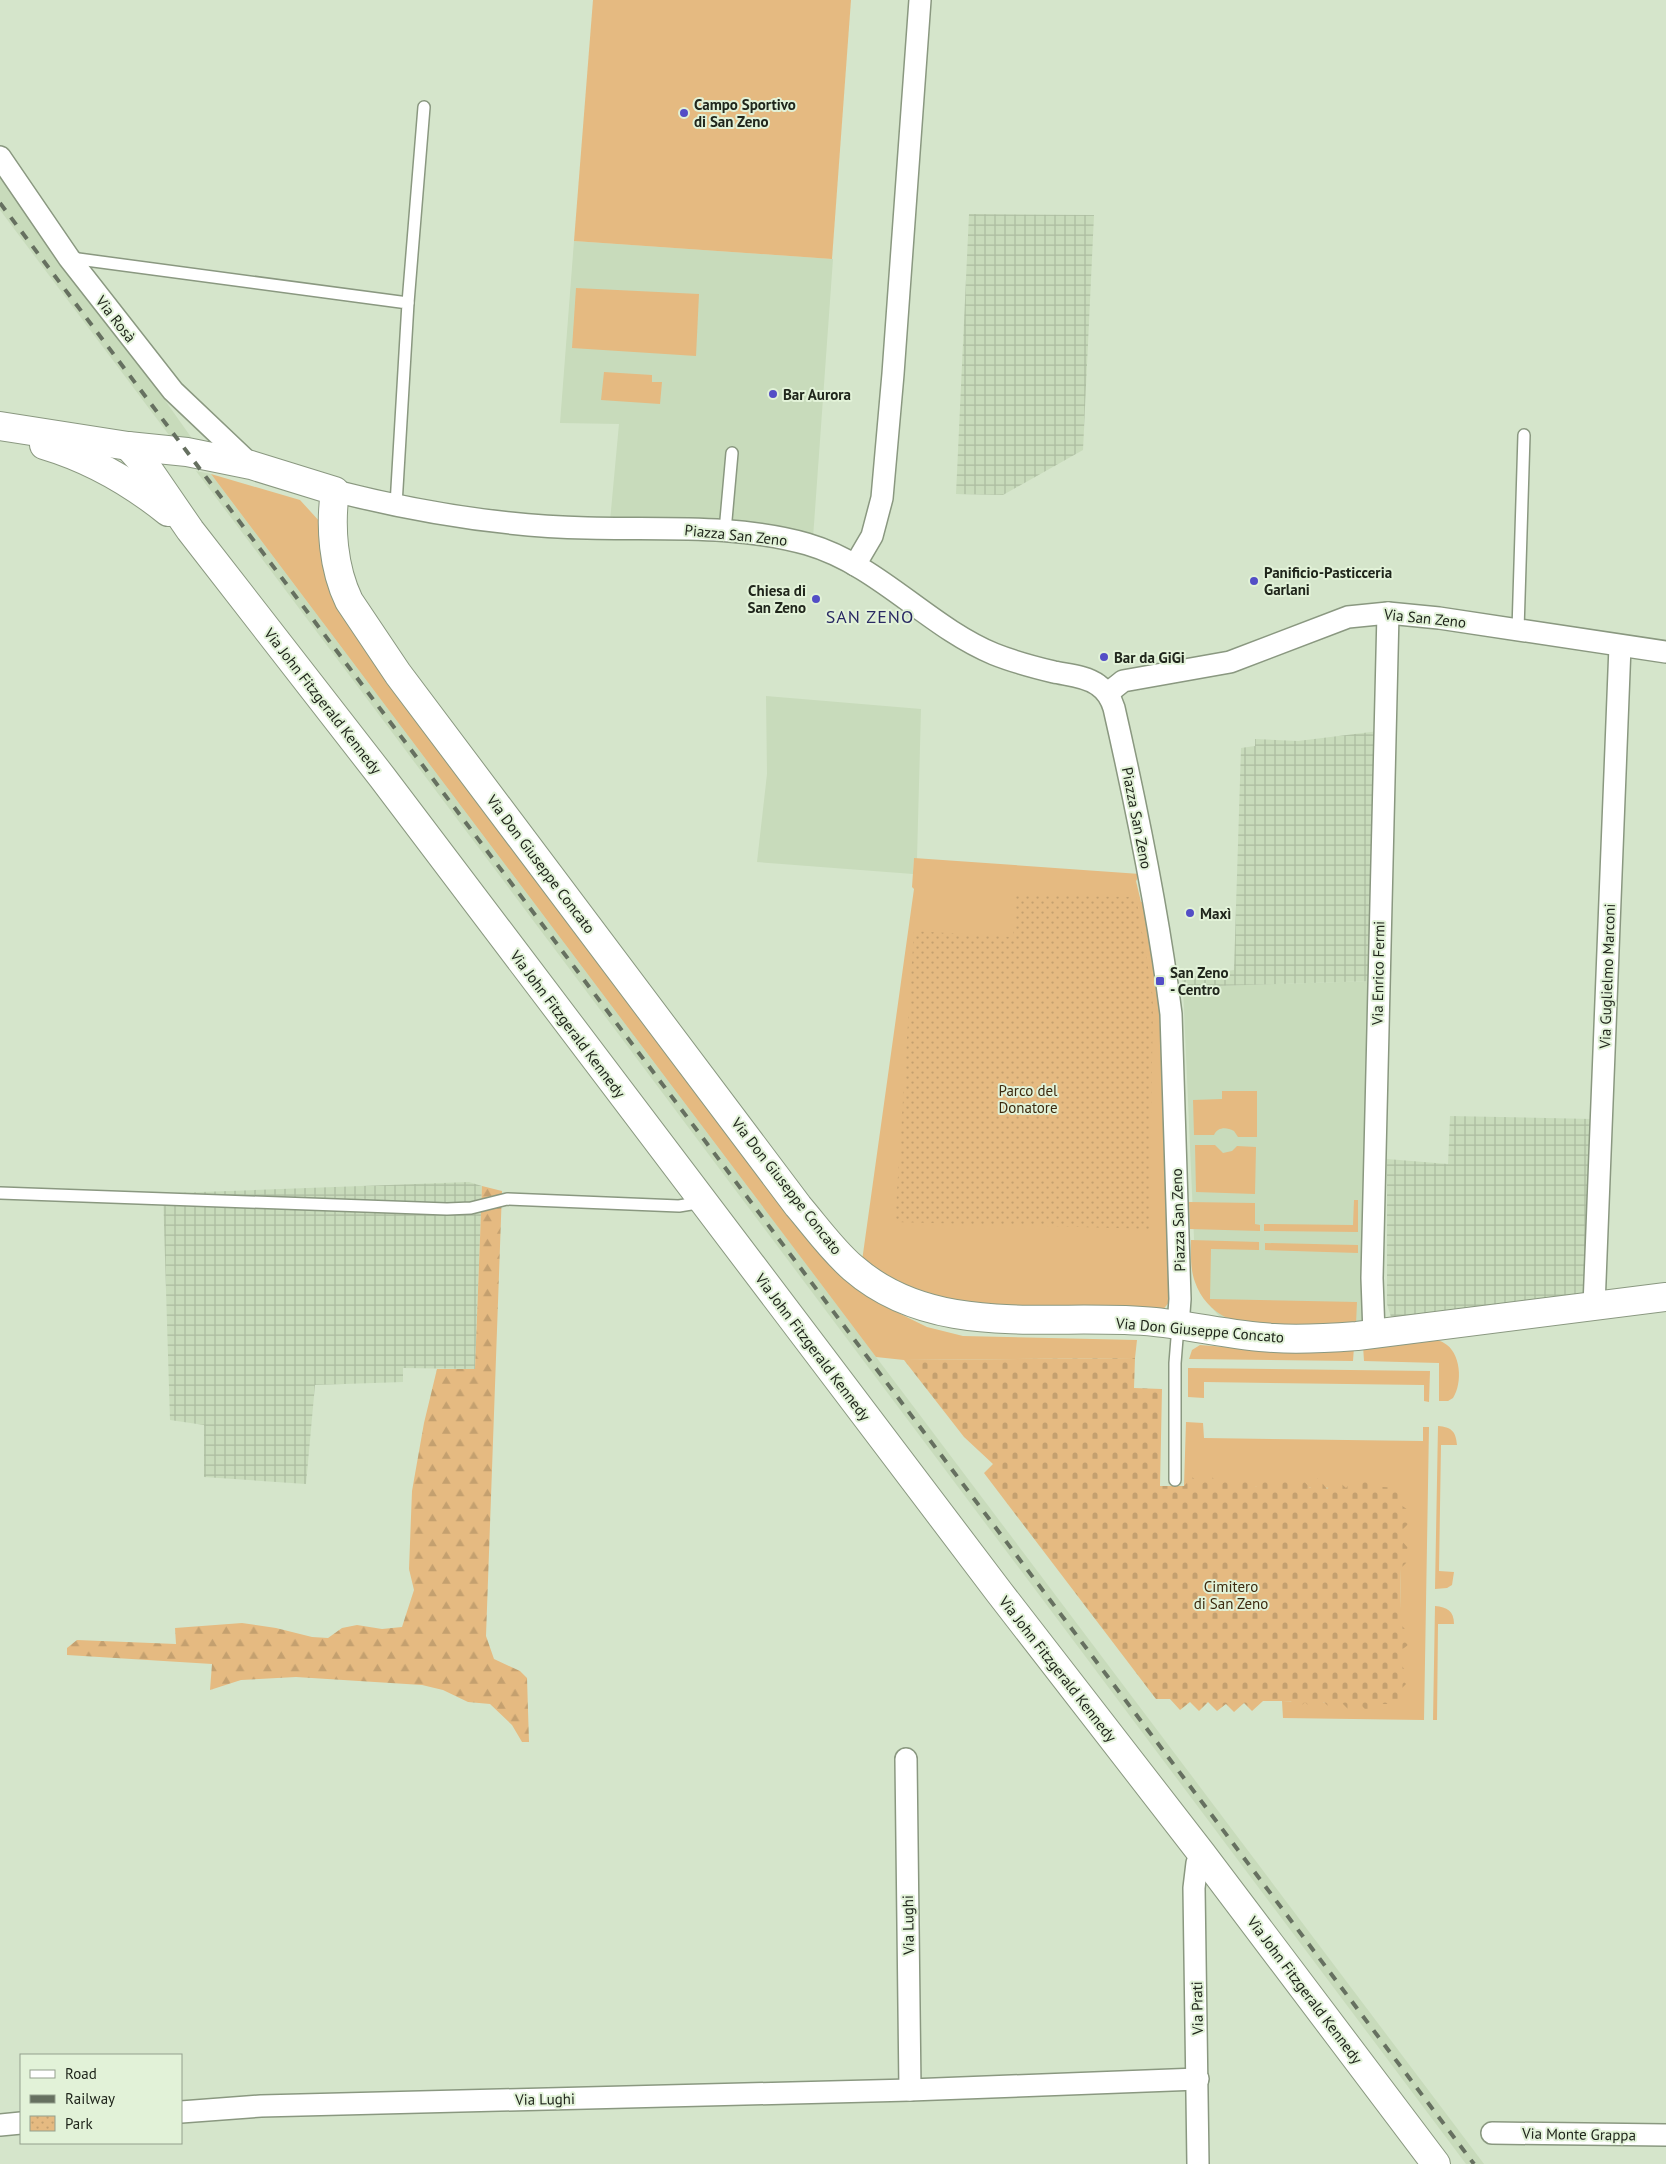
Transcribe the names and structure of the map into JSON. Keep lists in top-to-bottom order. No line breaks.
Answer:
{"streets":{"main road":["Via John Fitzgerald Kennedy","Via Don Giuseppe Concato"],"street":["Via Rosà","Piazza San Zeno","Via San Zeno","Via Enrico Fermi","Via Guglielmo Marconi","Via Lughi","Via Prati","Via Monte Grappa"]},"crossings":[["Piazza San Zeno","Via San Zeno"],["Piazza San Zeno","Via Don Giuseppe Concato"],["Via San Zeno","Via Enrico Fermi"],["Via San Zeno","Via Guglielmo Marconi"],["Via John Fitzgerald Kennedy","Via Prati"],["Via Don Giuseppe Concato","Via Enrico Fermi"],["Via Don Giuseppe Concato","Via Guglielmo Marconi"],["Via Lughi","Via Prati"]],"districts":["SAN ZENO"],"parks":["Parco del Donatore","Cimitero di San Zeno"],"places":{"other":["Campo Sportivo di San Zeno","Bar Aurora","Panificio-Pasticceria Garlani","Chiesa di San Zeno","Bar da GiGi","Maxì"],"transit":["San Zeno - Centro"]},"legend":["Road","Railway","Park"]}
